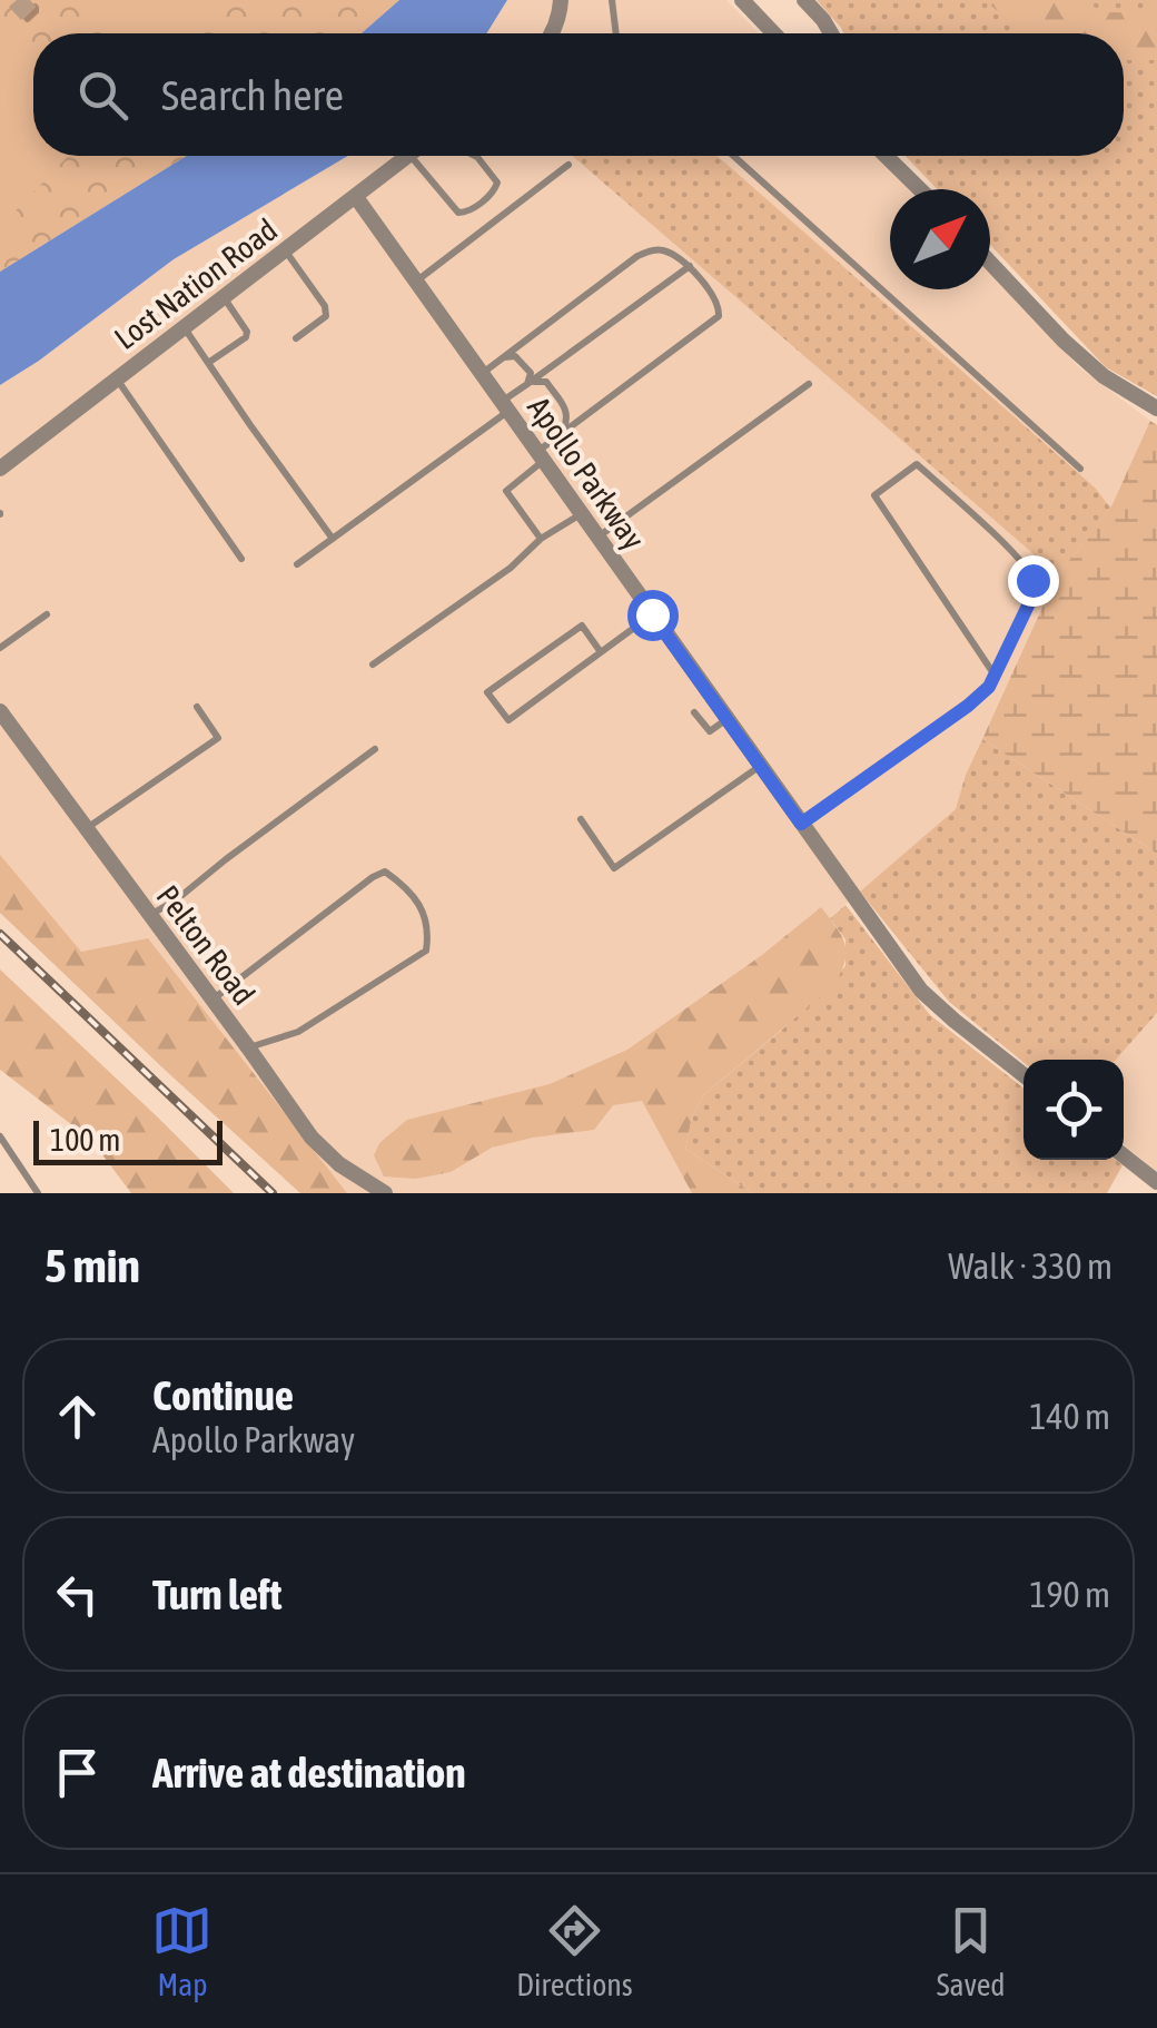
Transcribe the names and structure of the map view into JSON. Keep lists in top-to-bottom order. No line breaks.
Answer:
{"streets":{"street":["Lost Nation Road","Apollo Parkway","Pelton Road"]},"crossings":[["Lost Nation Road","Apollo Parkway"]],"scale_bar":"100 m","north":"top right","page":{"search":"Search here","scale":"100 m","heading":["5 min","Walk · 330 m"],"list":[["Continue","Apollo Parkway","140 m"],["Turn left","190 m"],"Arrive at destination"],"nav":["Map","Directions","Saved"]}}
